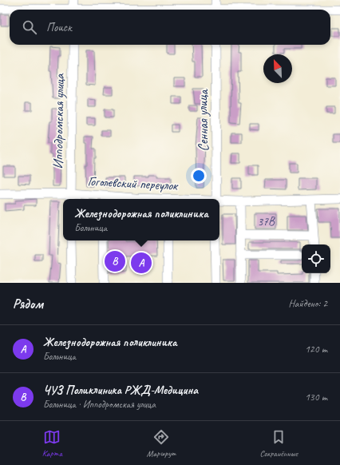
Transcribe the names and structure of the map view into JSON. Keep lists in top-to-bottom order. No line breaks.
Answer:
{"streets":{"street":["Сенная улица","Ипподромская улица","Гоголевский переулок"]},"crossings":[["Ипподромская улица","Гоголевский переулок"]],"house_numbers":["37В"],"north":"top left","page":{"search":"Поиск","popup":["Железнодорожная поликлиника","Больница"],"pins":["B","A"],"heading":["Рядом","Найдено: 2"],"list":[{"mark":"A","name":"Железнодорожная поликлиника","note":"Больница","value":"120 m"},{"mark":"B","name":"ЧУЗ Поликлиника РЖД-Медицина","note":"Больница · Ипподромская улица","value":"130 m"}],"nav":["Карта","Маршрут","Сохранённые"]}}
